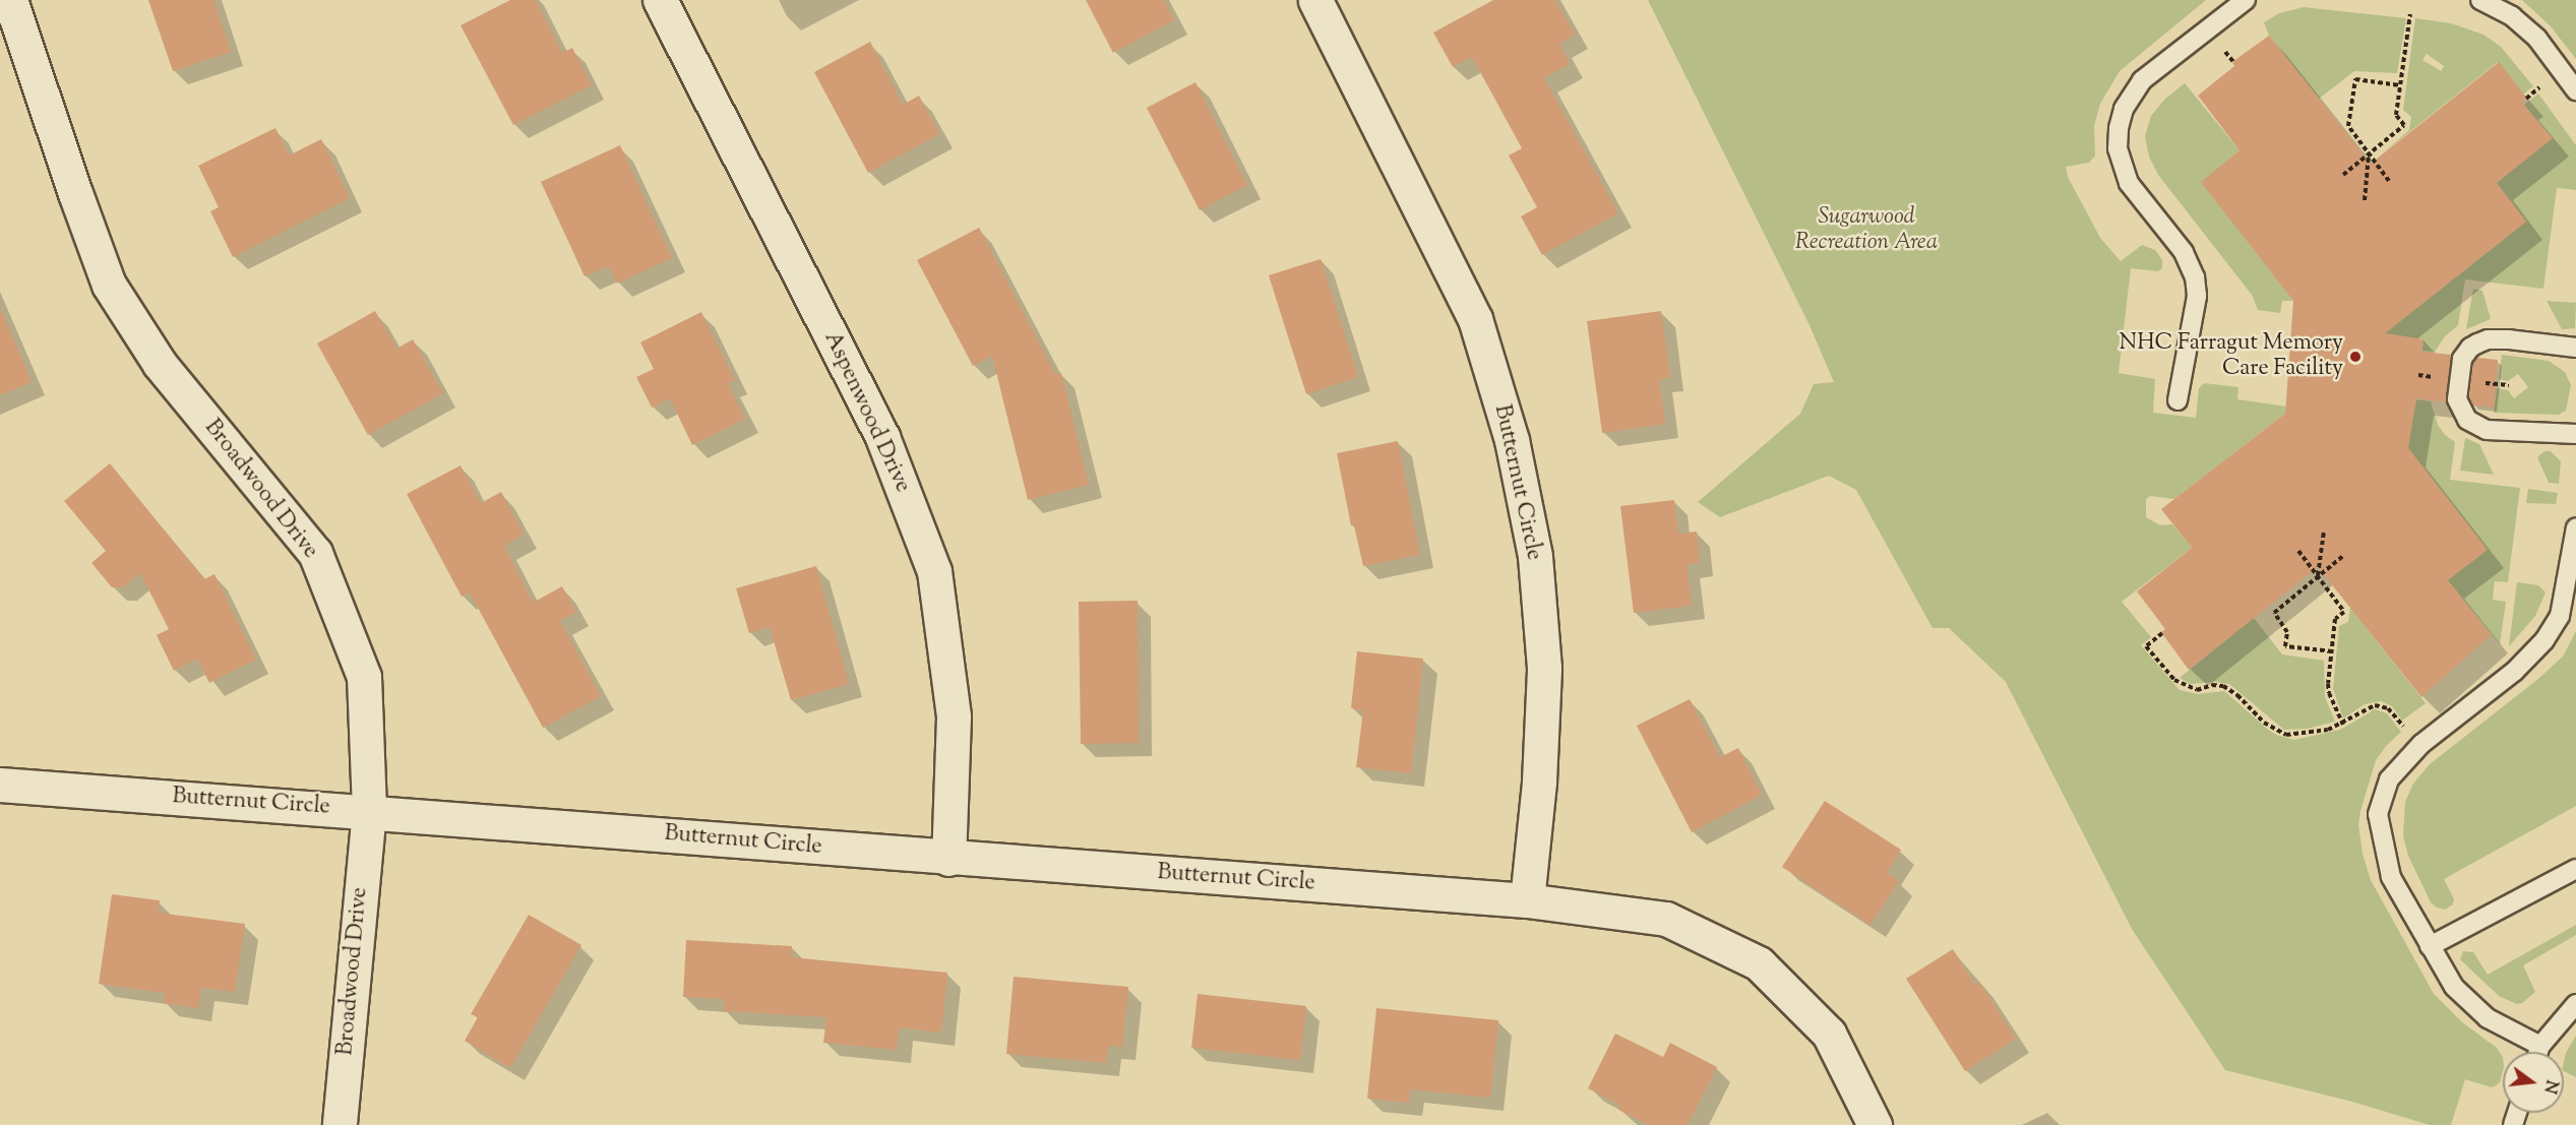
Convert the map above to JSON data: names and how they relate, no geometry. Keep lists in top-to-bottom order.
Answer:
{
  "streets": {
    "street": ["Aspenwood Drive", "Butternut Circle", "Broadwood Drive"]
  },
  "crossings": [
    ["Aspenwood Drive", "Butternut Circle"],
    ["Butternut Circle", "Broadwood Drive"]
  ],
  "parks": ["Sugarwood Recreation Area"],
  "places": ["NHC Farragut Memory Care Facility"],
  "north": "right"
}
